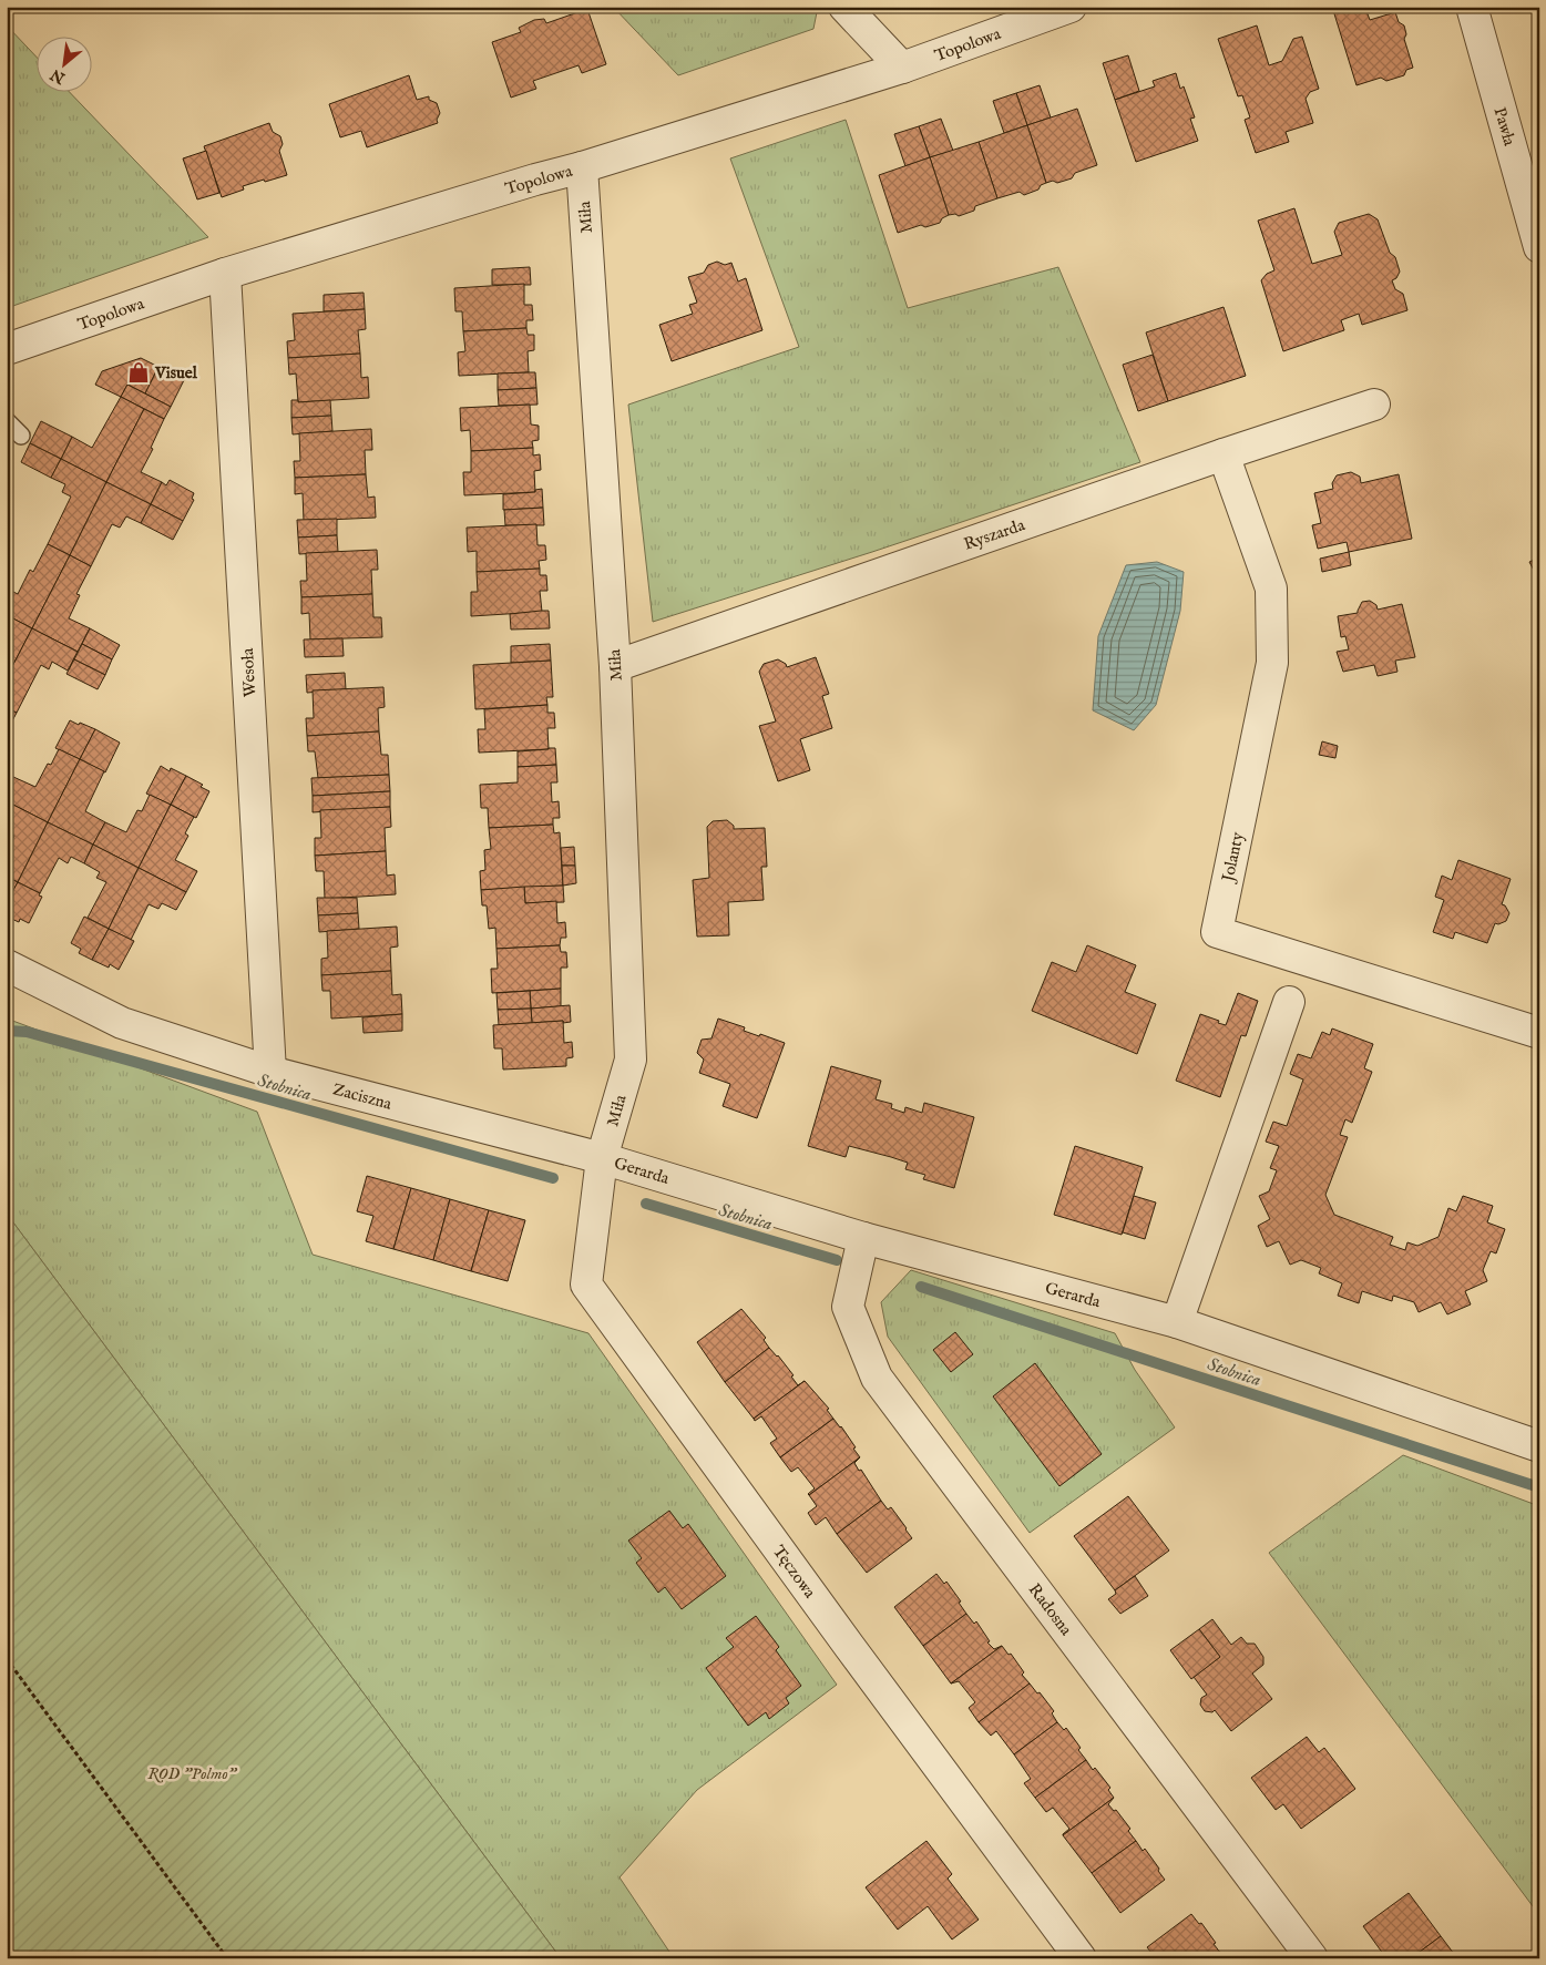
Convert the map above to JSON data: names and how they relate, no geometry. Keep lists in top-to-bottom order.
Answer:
{
  "streets": {
    "street": [
      "Topolowa",
      "Pawła",
      "Miła",
      "Ryszarda",
      "Wesoła",
      "Jolanty",
      "Zaciszna",
      "Gerarda",
      "Tęczowa",
      "Radosna"
    ]
  },
  "crossings": [
    ["Topolowa", "Miła"],
    ["Topolowa", "Wesoła"],
    ["Miła", "Ryszarda"],
    ["Miła", "Zaciszna"],
    ["Miła", "Gerarda"],
    ["Miła", "Tęczowa"],
    ["Ryszarda", "Jolanty"],
    ["Wesoła", "Zaciszna"],
    ["Zaciszna", "Gerarda"],
    ["Zaciszna", "Tęczowa"],
    ["Gerarda", "Tęczowa"],
    ["Gerarda", "Radosna"]
  ],
  "water": ["Stobnica"],
  "parks": ["ROD \"Polmo\""],
  "places": {
    "shop": ["Visuel"]
  },
  "north": "bottom left"
}
